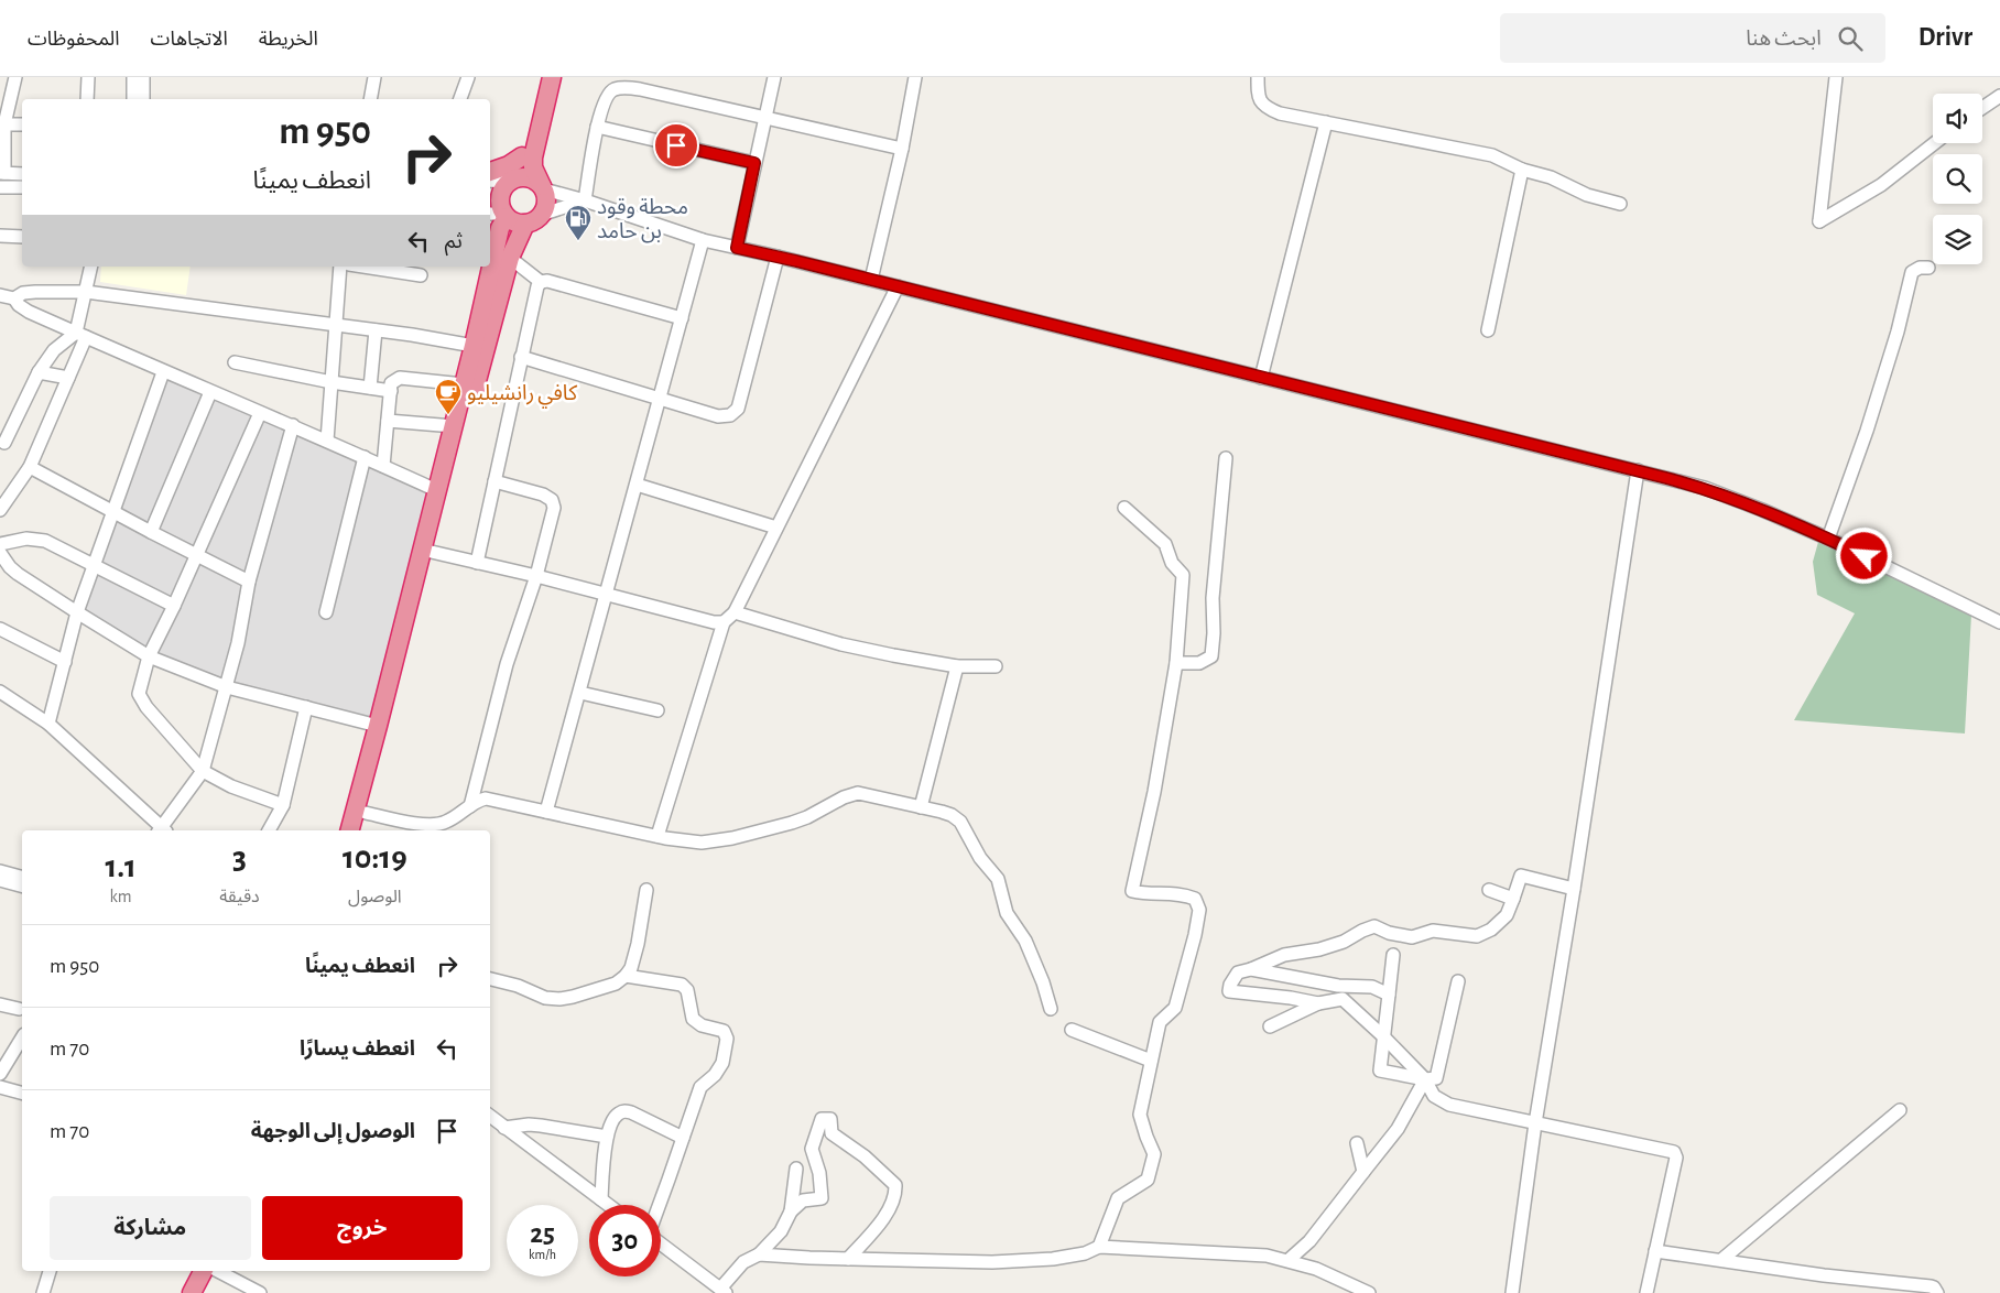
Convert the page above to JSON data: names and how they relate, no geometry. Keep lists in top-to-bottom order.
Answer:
{
  "places": {
    "fuel station": ["محطة وقود بن حامد"],
    "cafe": ["كافي رانشيليو"]
  },
  "page": {
    "header": "Drivr",
    "search": "ابحث هنا",
    "nav": ["الخريطة", "الاتجاهات", "المحفوظات"],
    "turn": ["950 m", "انعطف يمينًا"],
    "then": "ثم",
    "eta": [
      "10:19",
      "الوصول",
      "3",
      "دقيقة",
      "1.1",
      "km"
    ],
    "list": [
      {
        "name": "انعطف يمينًا",
        "value": "950 m"
      },
      {
        "name": "انعطف يسارًا",
        "value": "70 m"
      },
      {
        "name": "الوصول إلى الوجهة",
        "value": "70 m"
      }
    ],
    "buttons": ["خروج", "مشاركة"],
    "speed": "25 km/h",
    "limit": "30"
  }
}
